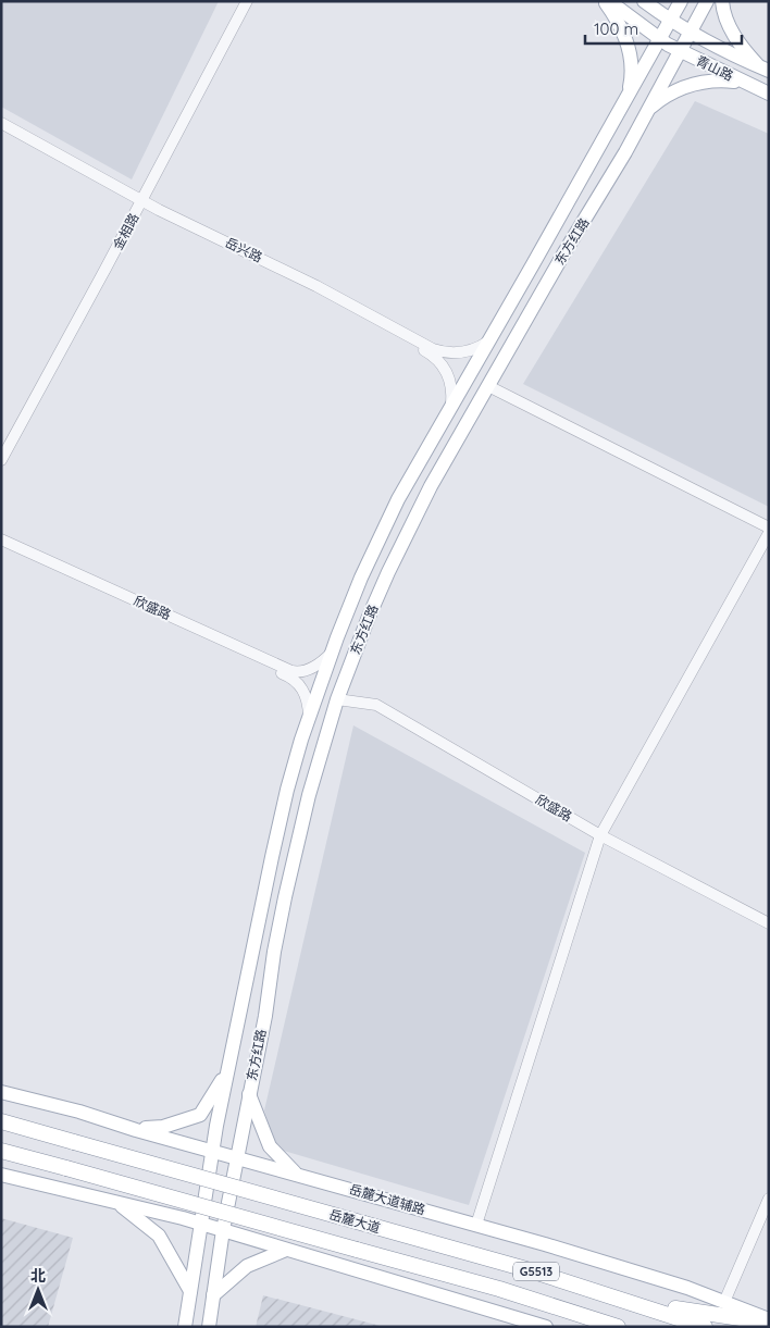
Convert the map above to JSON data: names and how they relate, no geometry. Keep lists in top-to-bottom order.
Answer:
{
  "streets": {
    "highway": ["岳麓大道", "G5513"],
    "main road": ["青山路", "东方红路", "岳麓大道辅路"],
    "street": ["金相路", "岳兴路", "欣盛路"]
  },
  "crossings": [
    ["青山路", "东方红路"],
    ["金相路", "岳兴路"],
    ["东方红路", "岳兴路"],
    ["东方红路", "欣盛路"],
    ["东方红路", "岳麓大道辅路"]
  ],
  "scale_bar": "100 m",
  "north": "top"
}
